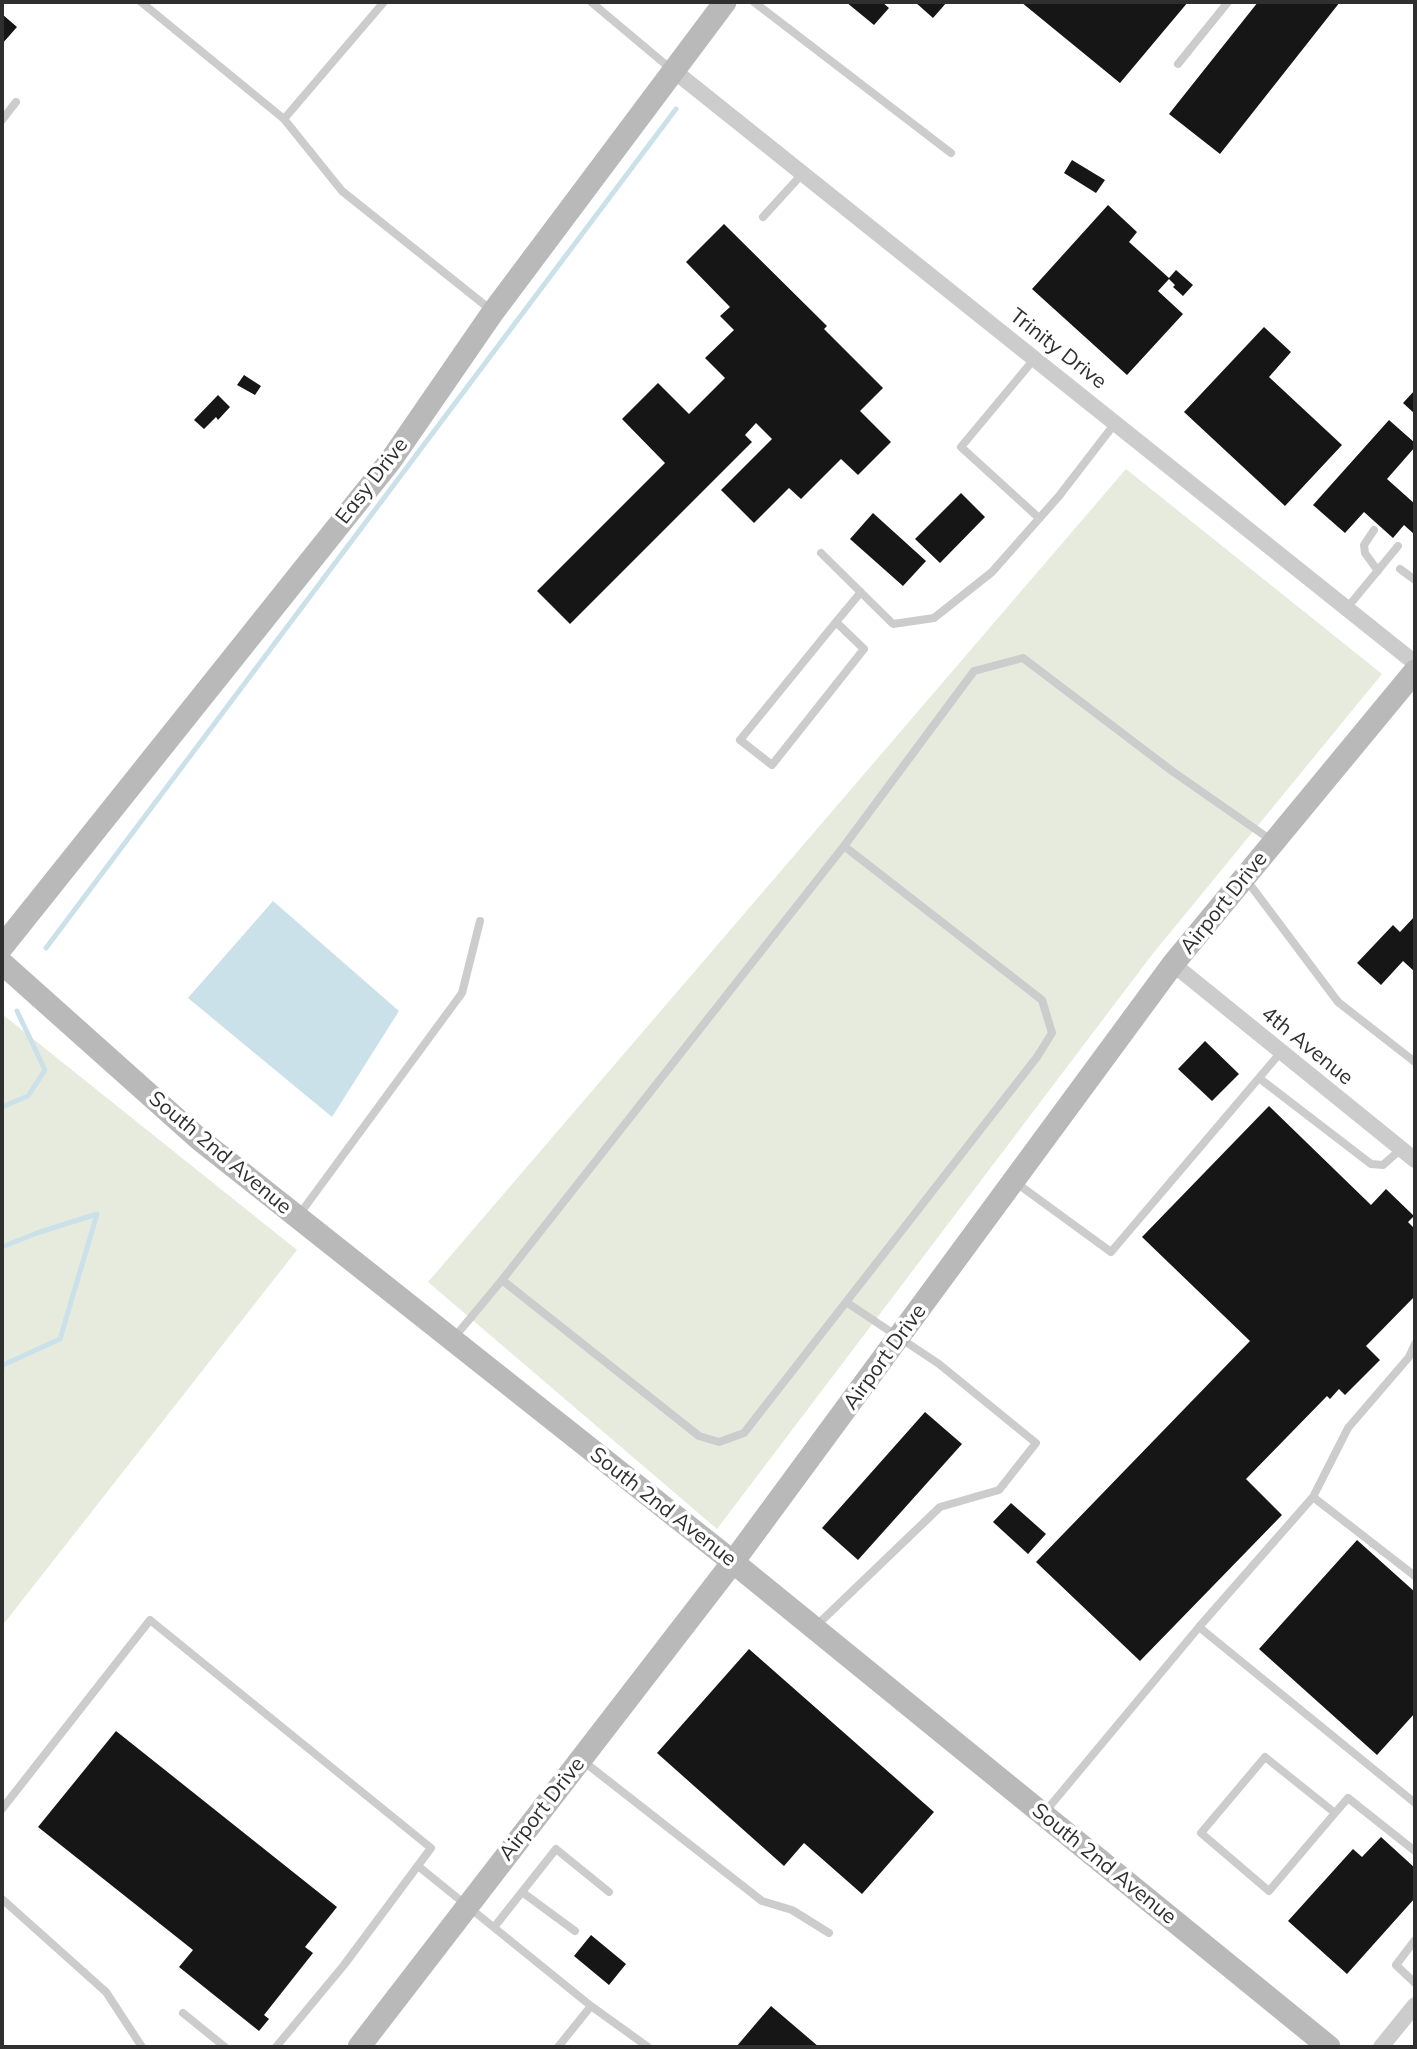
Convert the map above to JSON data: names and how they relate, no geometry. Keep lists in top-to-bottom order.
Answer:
{
  "streets": {
    "street": [
      "Trinity Drive",
      "Easy Drive",
      "Airport Drive",
      "4th Avenue",
      "South 2nd Avenue"
    ]
  },
  "crossings": [
    ["Trinity Drive", "Easy Drive"],
    ["Airport Drive", "4th Avenue"],
    ["Airport Drive", "South 2nd Avenue"]
  ]
}
